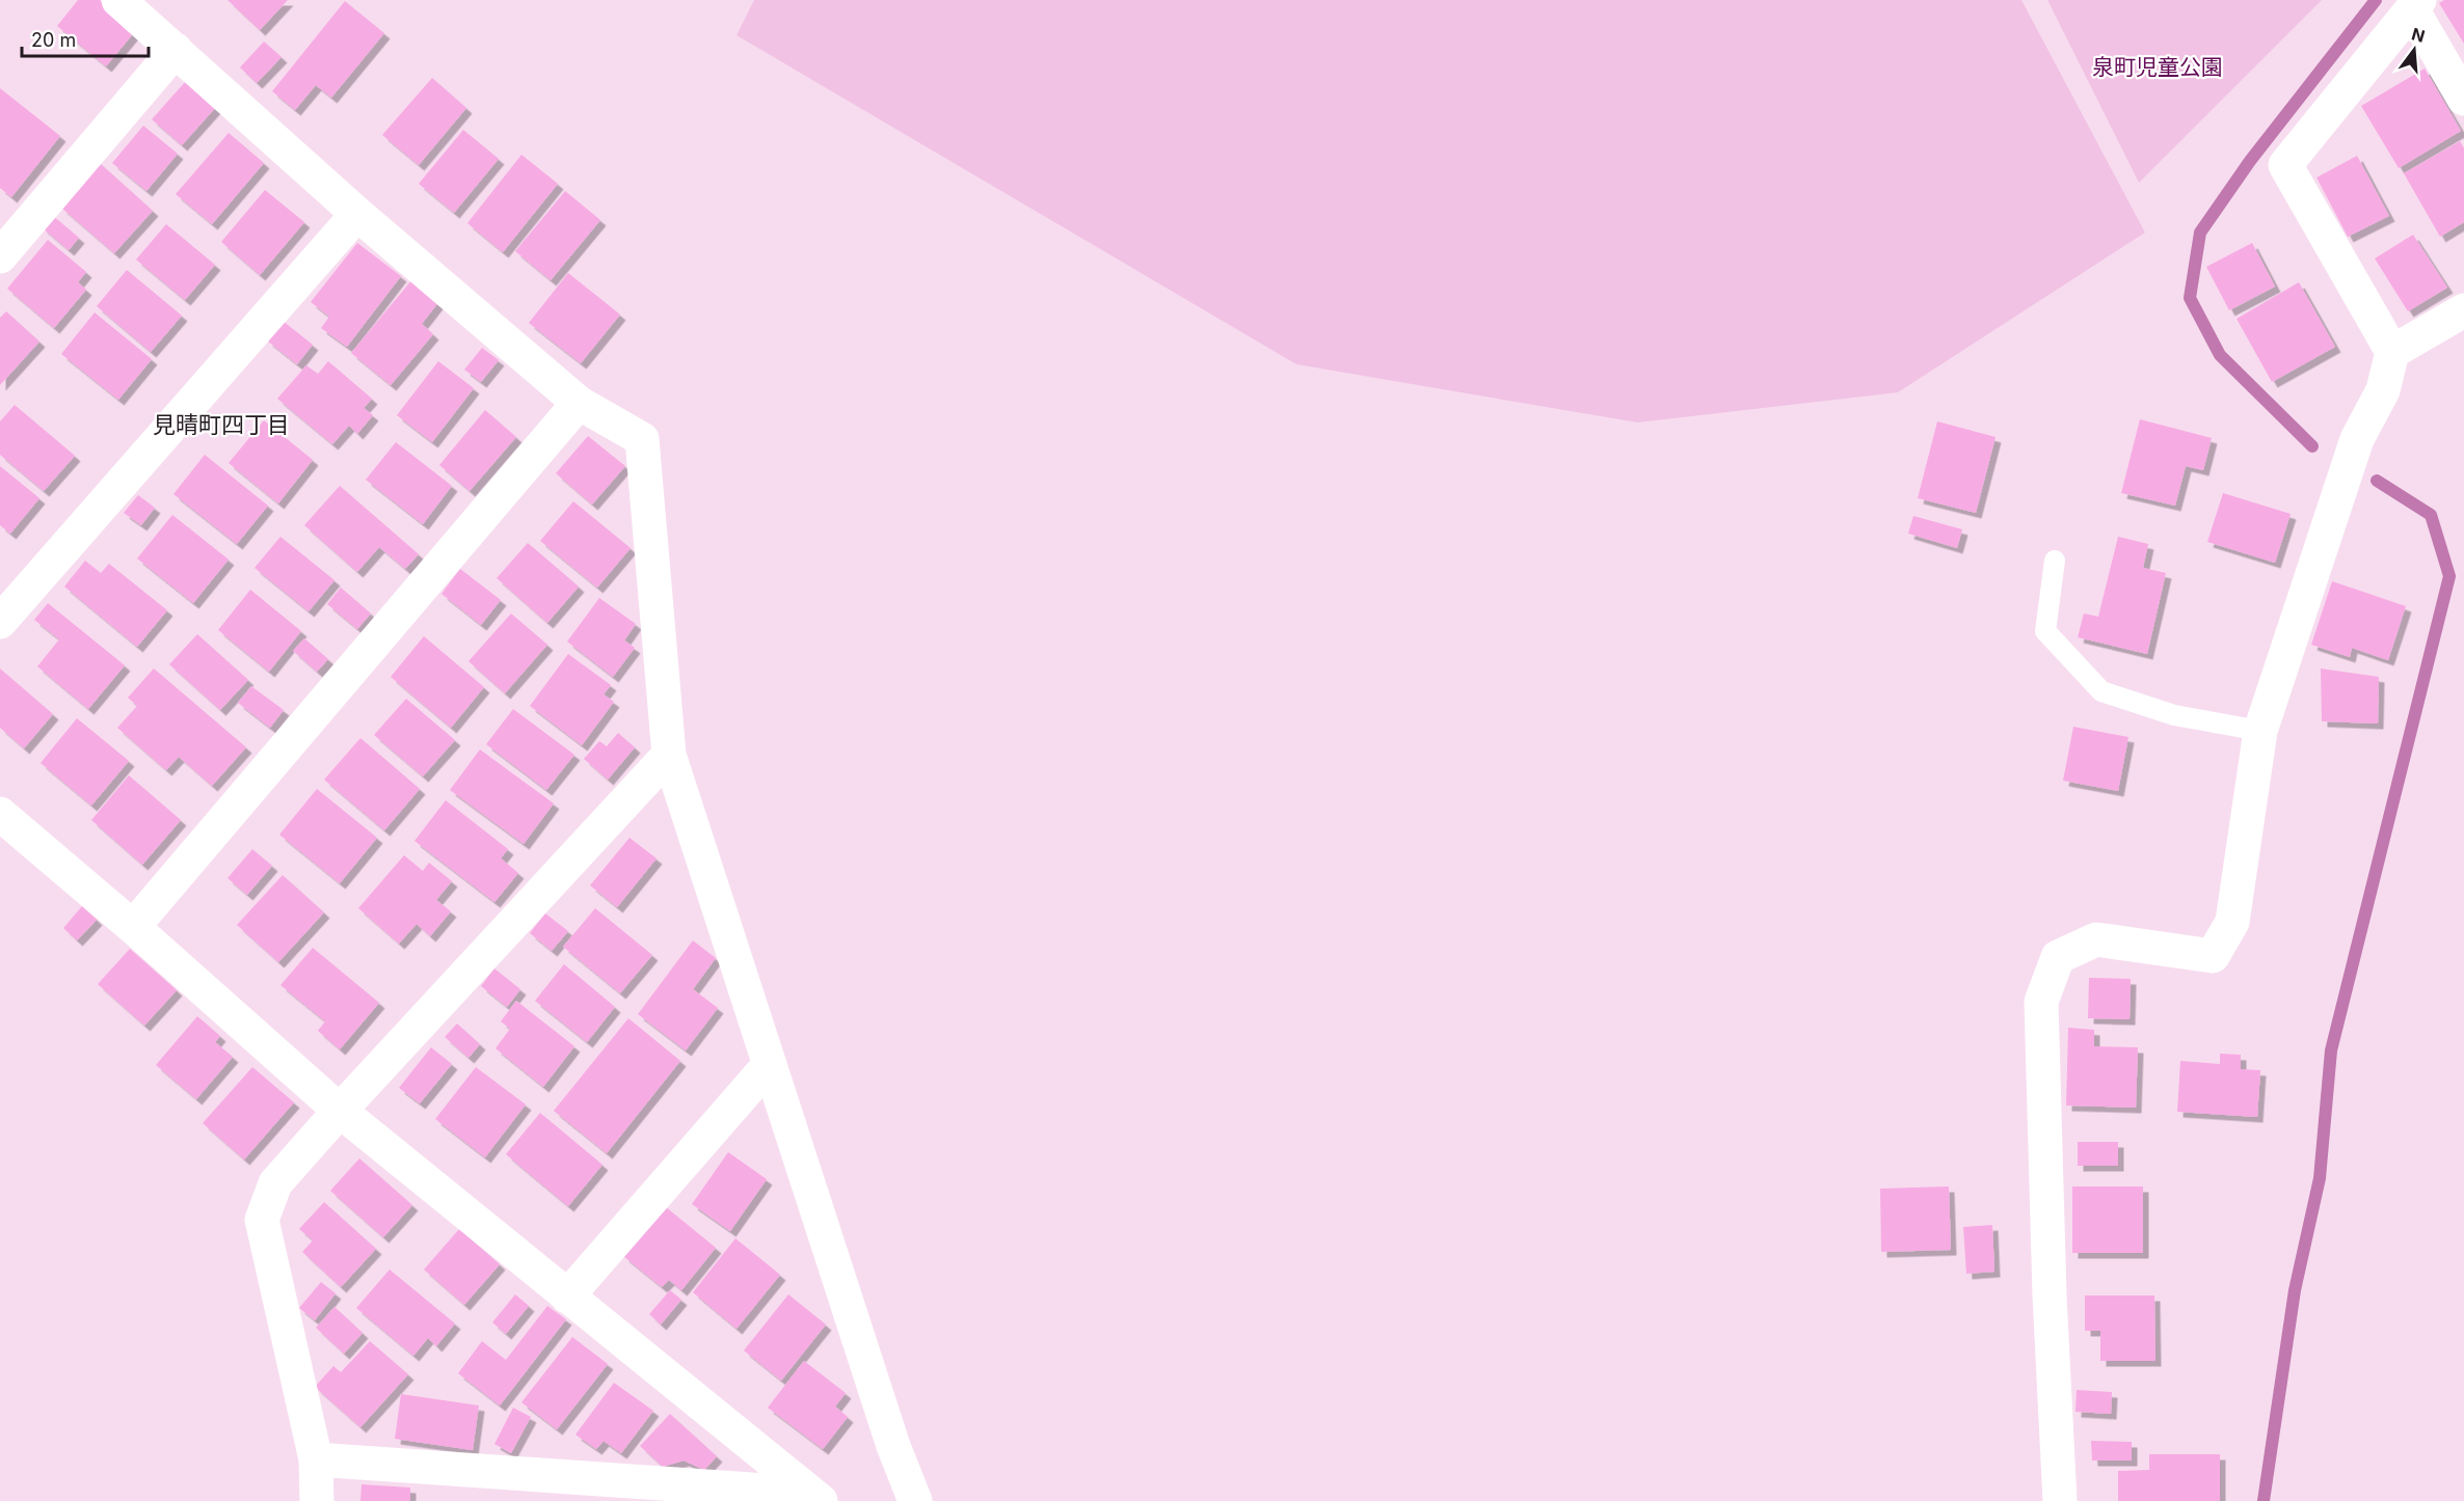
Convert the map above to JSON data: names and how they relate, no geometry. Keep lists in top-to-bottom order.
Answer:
{
  "districts": ["見晴町四丁目"],
  "parks": ["泉町児童公園"],
  "scale_bar": "20 m",
  "north": "top"
}
